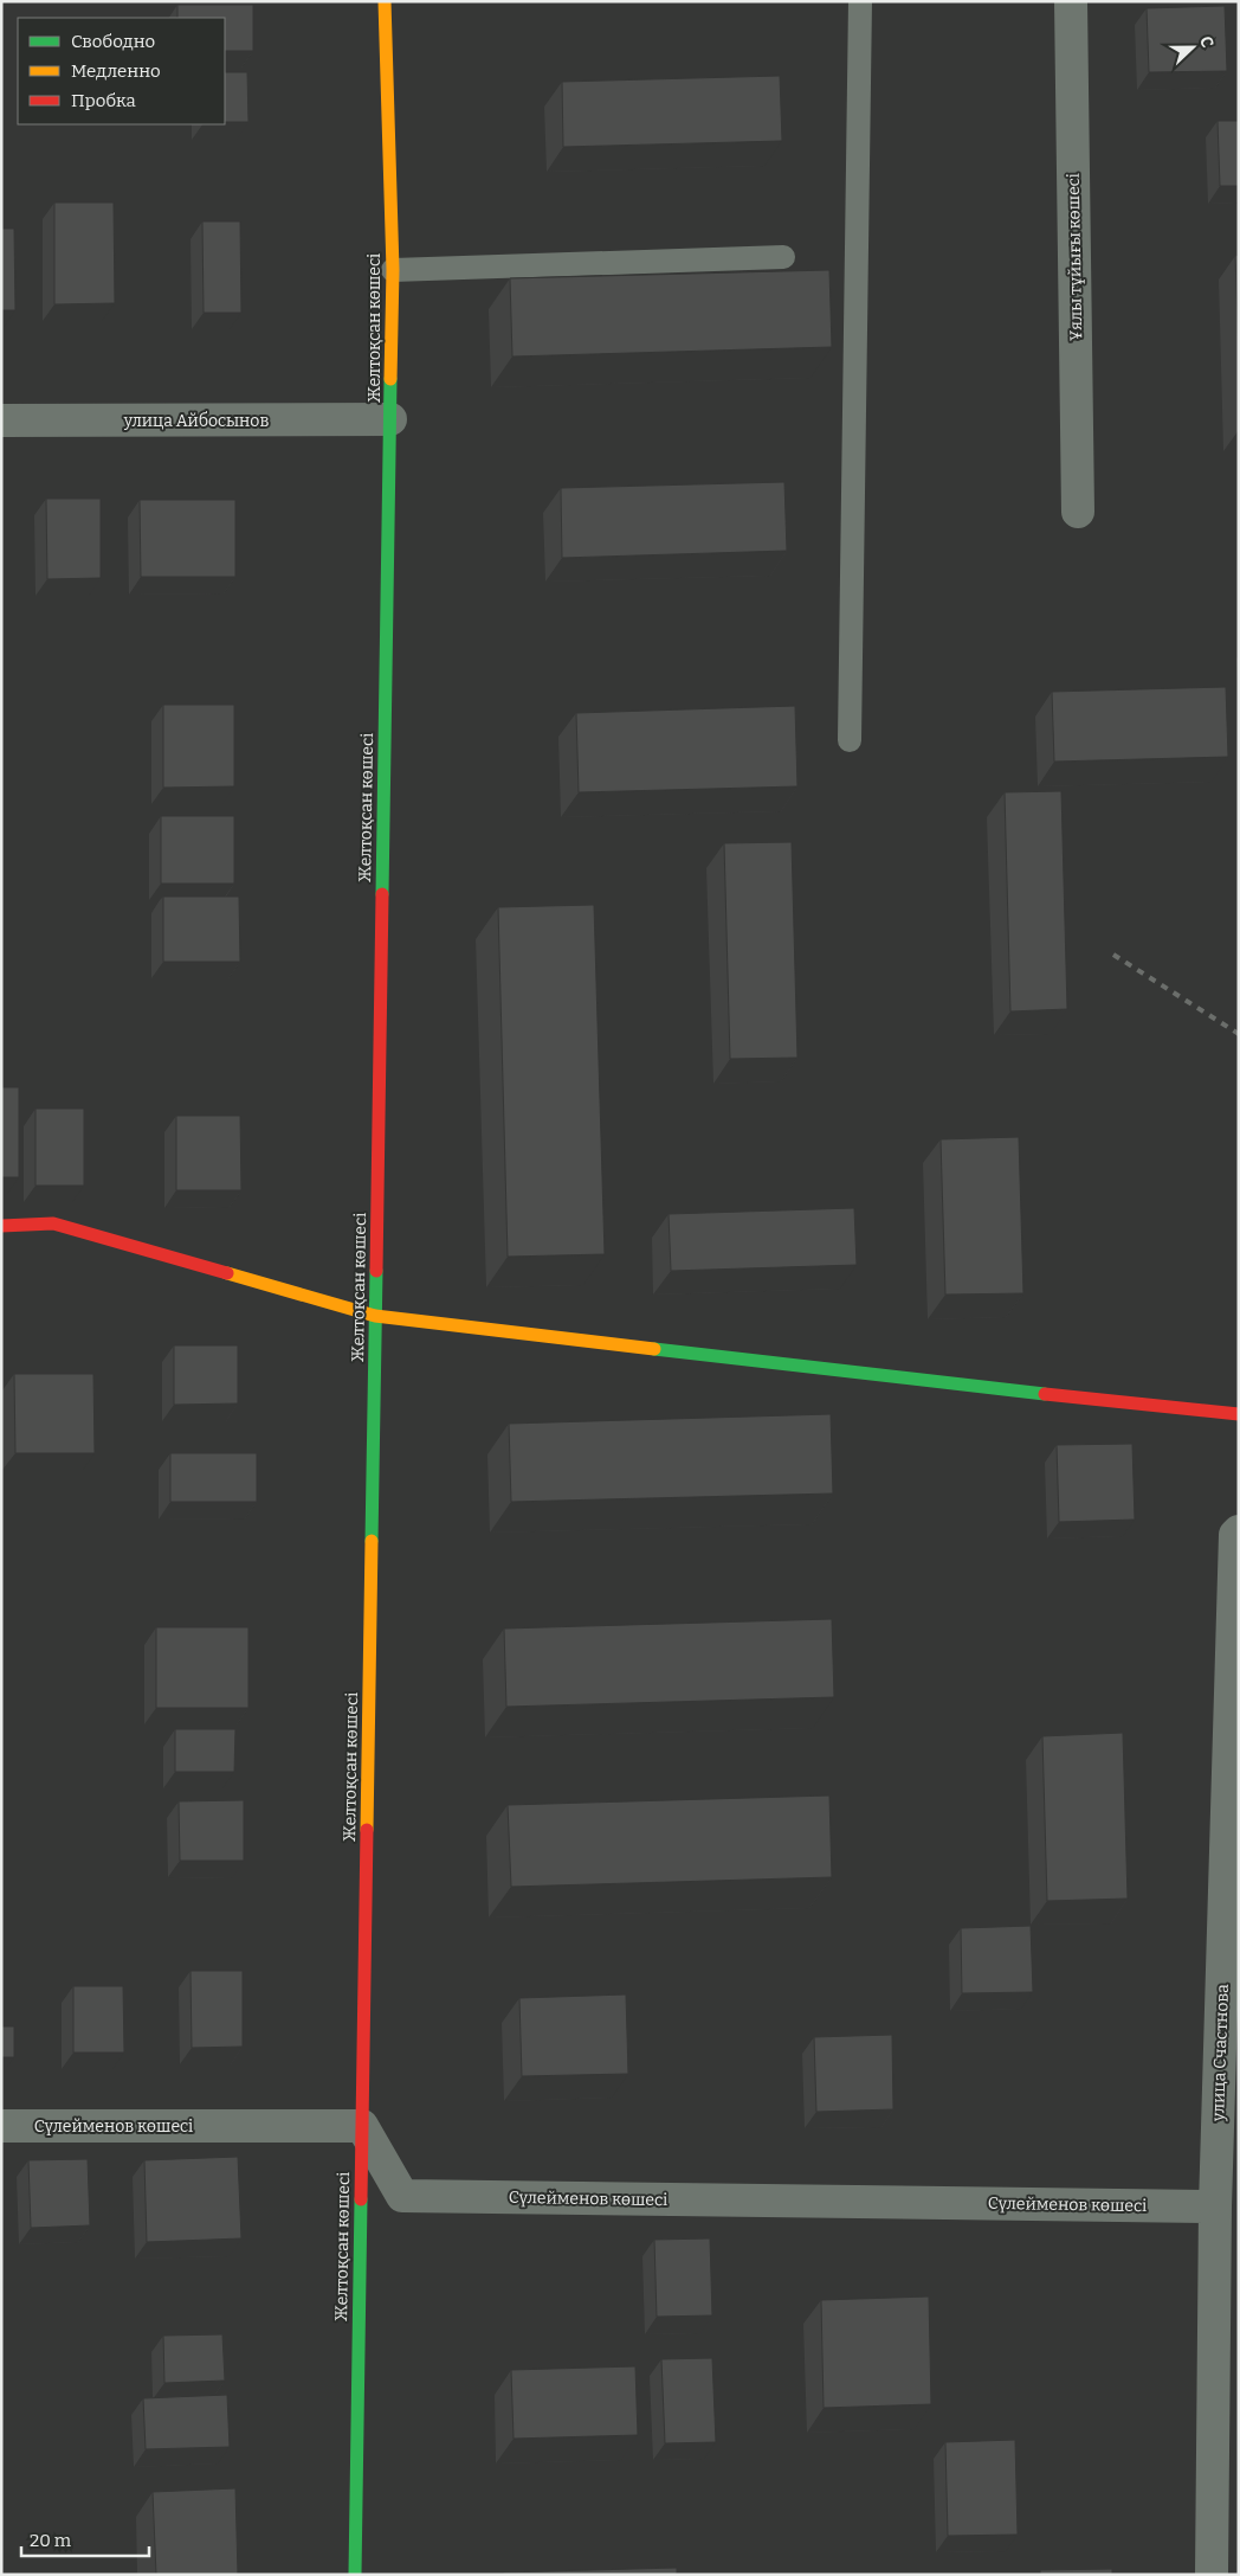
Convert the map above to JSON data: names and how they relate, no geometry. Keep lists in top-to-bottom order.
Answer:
{
  "streets": {
    "street": [
      "Ұялы тұйығы көшесі",
      "Желтоқсан көшесі",
      "улица Айбосынов",
      "улица Счастнова",
      "Сүлейменов көшесі"
    ]
  },
  "crossings": [
    ["Желтоқсан көшесі", "улица Айбосынов"],
    ["Желтоқсан көшесі", "Сүлейменов көшесі"],
    ["улица Счастнова", "Сүлейменов көшесі"]
  ],
  "legend": ["Свободно", "Медленно", "Пробка"],
  "scale_bar": "20 m",
  "north": "right"
}
